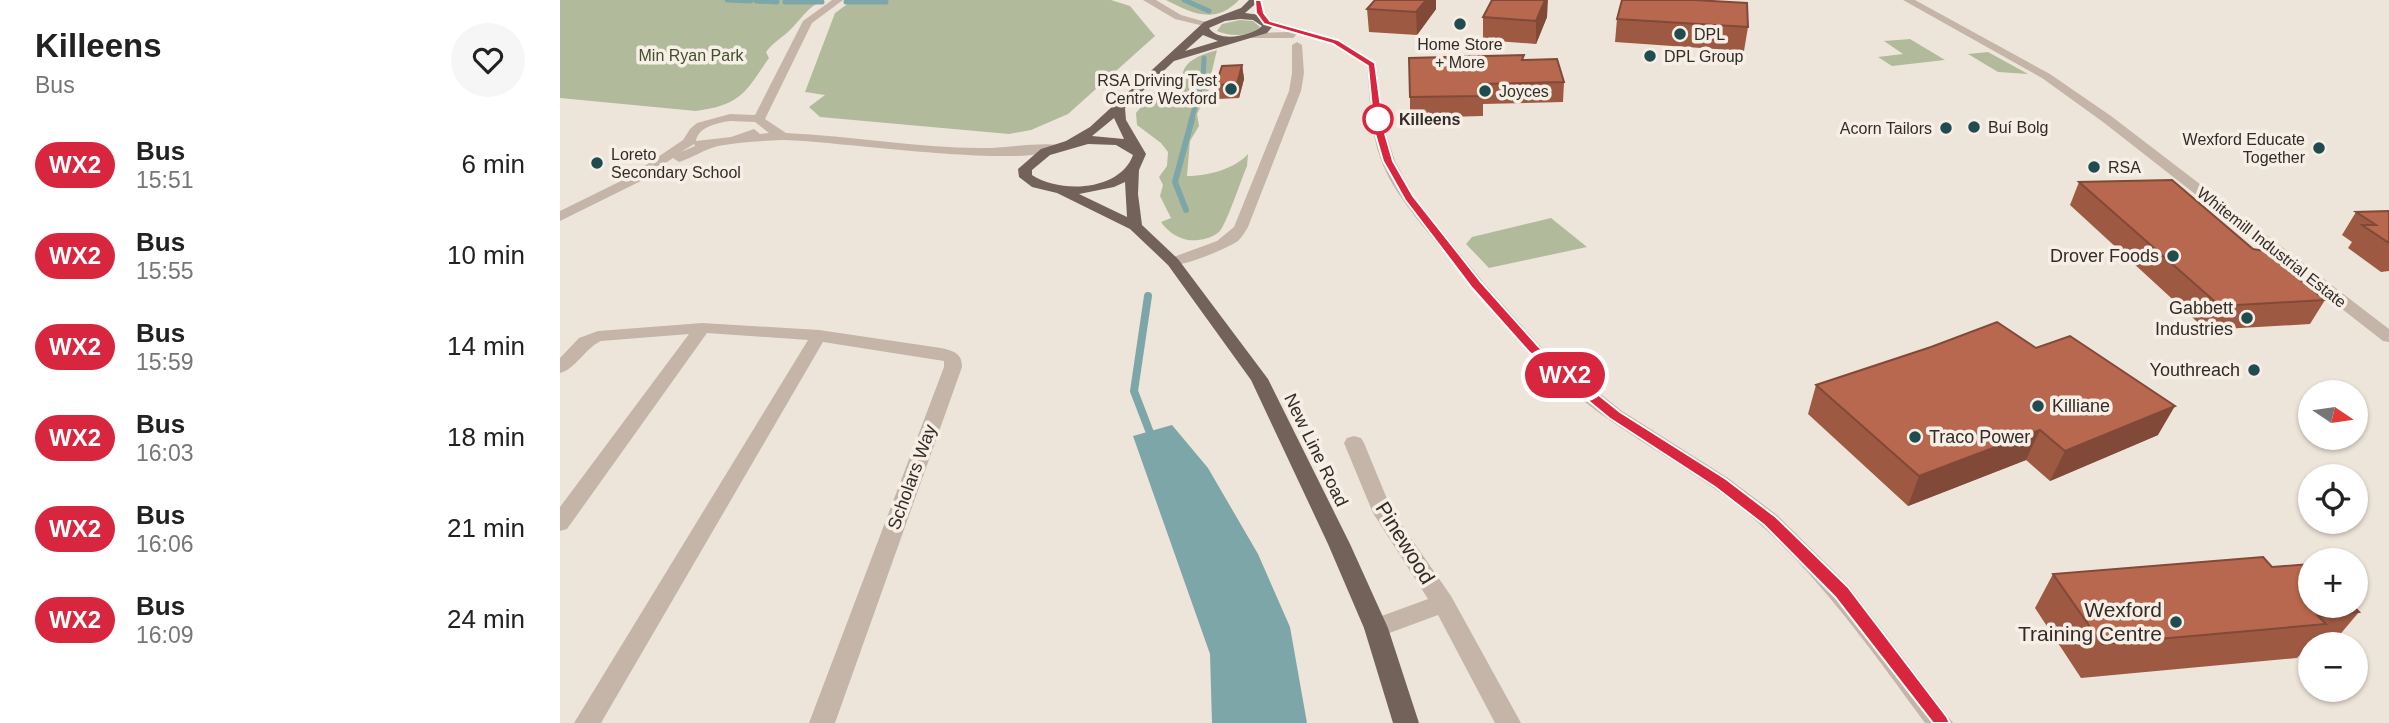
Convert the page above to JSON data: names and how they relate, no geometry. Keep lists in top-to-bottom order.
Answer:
{
  "streets": {
    "main road": ["New Line Road"],
    "street": ["Whitemill Industrial Estate", "Scholars Way", "Pinewood"]
  },
  "crossings": [
    ["New Line Road", "Pinewood"]
  ],
  "parks": ["Min Ryan Park"],
  "places": [
    "Home Store + More",
    "DPL",
    "DPL Group",
    "RSA Driving Test Centre Wexford",
    "Joyces",
    "Killeens",
    "Buí Bolg",
    "Acorn Tailors",
    "Wexford Educate Together",
    "Loreto Secondary School",
    "RSA",
    "Drover Foods",
    "Gabbett Industries",
    "Youthreach",
    "Killiane",
    "Traco Power",
    "Wexford Training Centre"
  ],
  "lines": ["bus line WX2"],
  "north": "right",
  "page": {
    "heading": ["Killeens", "Bus"],
    "on_map": "WX2",
    "list": [
      {
        "mark": "WX2",
        "name": "Bus",
        "note": "15:51",
        "value": "6 min"
      },
      {
        "mark": "WX2",
        "name": "Bus",
        "note": "15:55",
        "value": "10 min"
      },
      {
        "mark": "WX2",
        "name": "Bus",
        "note": "15:59",
        "value": "14 min"
      },
      {
        "mark": "WX2",
        "name": "Bus",
        "note": "16:03",
        "value": "18 min"
      },
      {
        "mark": "WX2",
        "name": "Bus",
        "note": "16:06",
        "value": "21 min"
      },
      {
        "mark": "WX2",
        "name": "Bus",
        "note": "16:09",
        "value": "24 min"
      }
    ],
    "map_buttons": ["+", "−"]
  }
}
